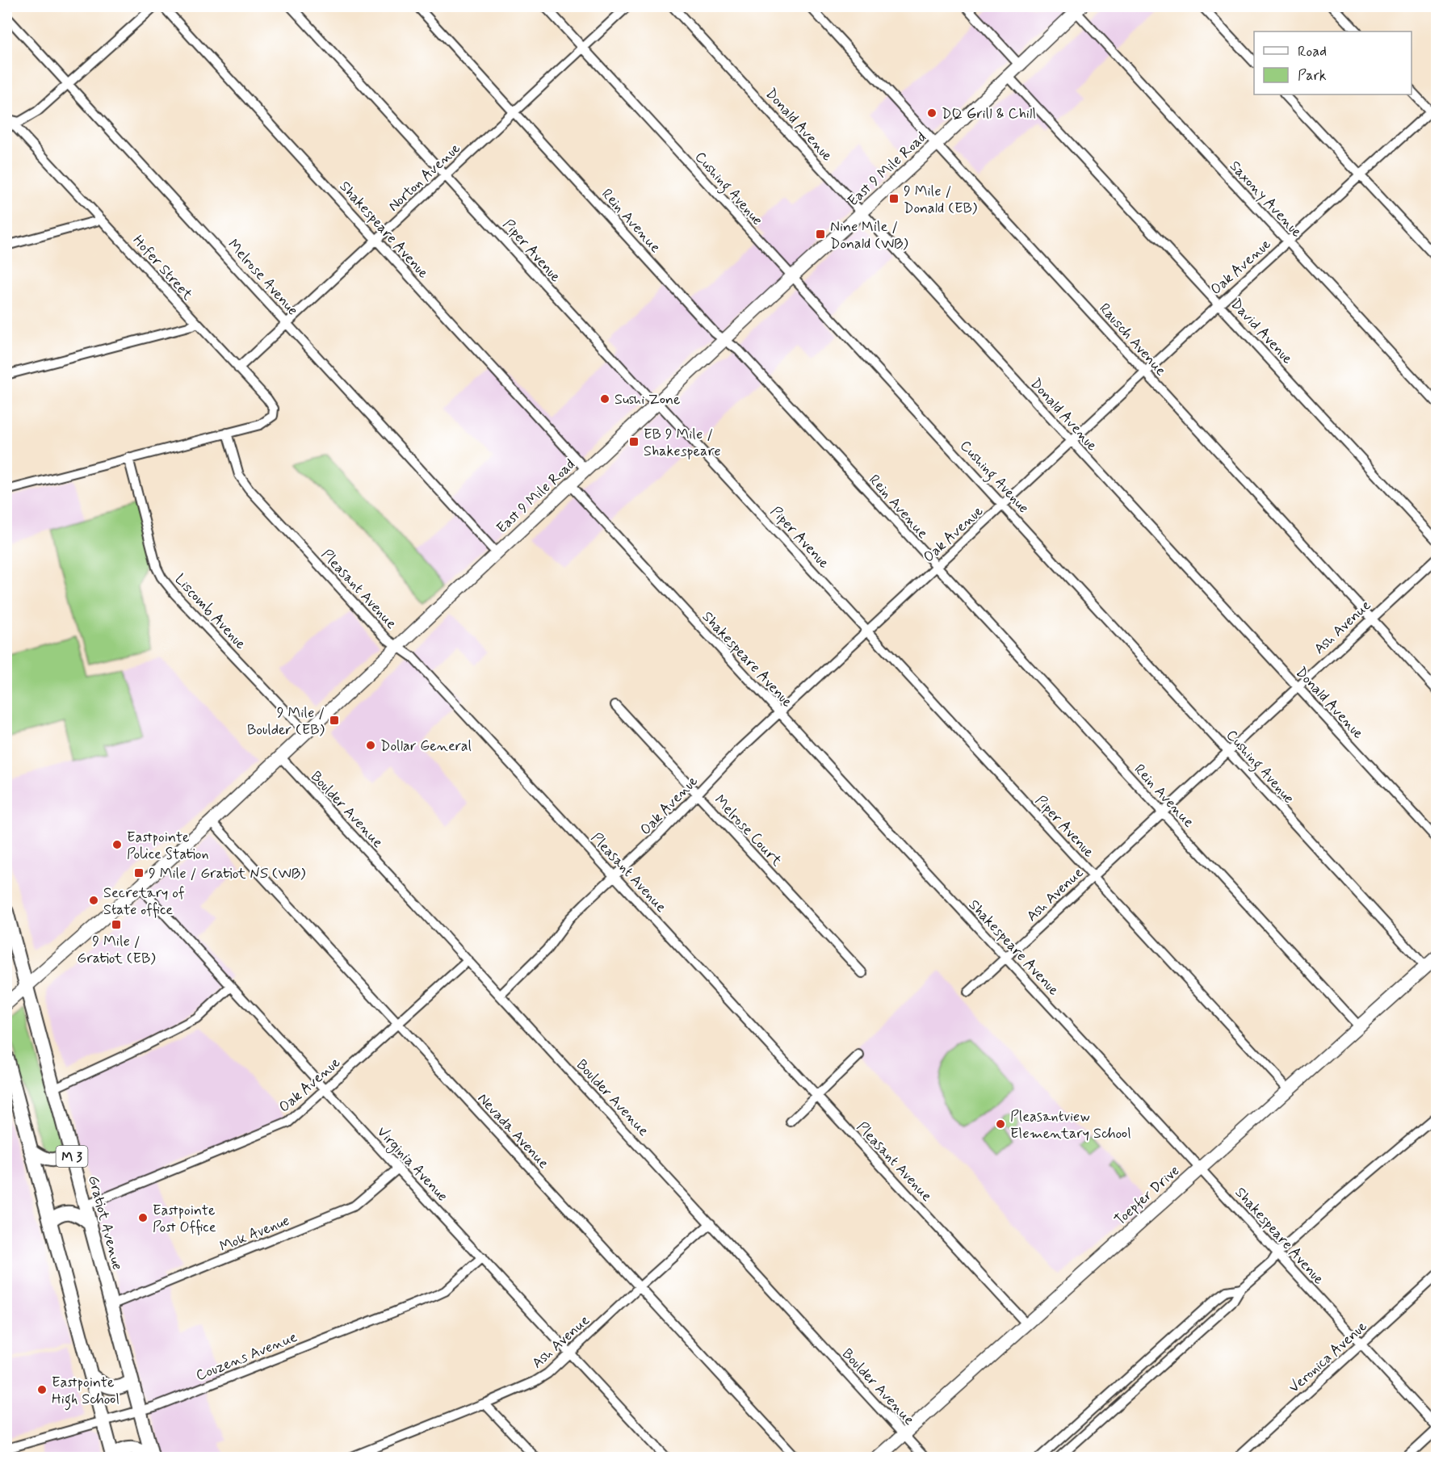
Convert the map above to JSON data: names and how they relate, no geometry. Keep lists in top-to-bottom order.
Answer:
{
  "streets": {
    "main road": [
      "East 9 Mile Road",
      "M 3",
      "Toepfer Drive",
      "Gratiot Avenue"
    ],
    "street": [
      "Donald Avenue",
      "Norton Avenue",
      "Cushing Avenue",
      "Saxony Avenue",
      "Rein Avenue",
      "Shakespeare Avenue",
      "Piper Avenue",
      "Oak Avenue",
      "Hofer Street",
      "Melrose Avenue",
      "David Avenue",
      "Rausch Avenue",
      "Pleasant Avenue",
      "Liscomb Avenue",
      "Ash Avenue",
      "Boulder Avenue",
      "Melrose Court",
      "Nevada Avenue",
      "Virginia Avenue",
      "Mok Avenue",
      "Couzens Avenue",
      "Veronica Avenue"
    ]
  },
  "crossings": [
    ["Donald Avenue", "East 9 Mile Road"],
    ["Donald Avenue", "Oak Avenue"],
    ["Donald Avenue", "Ash Avenue"],
    ["East 9 Mile Road", "Cushing Avenue"],
    ["East 9 Mile Road", "Saxony Avenue"],
    ["East 9 Mile Road", "Rein Avenue"],
    ["East 9 Mile Road", "Shakespeare Avenue"],
    ["East 9 Mile Road", "Piper Avenue"],
    ["East 9 Mile Road", "Melrose Avenue"],
    ["East 9 Mile Road", "David Avenue"],
    ["East 9 Mile Road", "Rausch Avenue"],
    ["East 9 Mile Road", "Pleasant Avenue"],
    ["East 9 Mile Road", "Liscomb Avenue"],
    ["East 9 Mile Road", "Boulder Avenue"],
    ["East 9 Mile Road", "Nevada Avenue"],
    ["East 9 Mile Road", "Virginia Avenue"],
    ["East 9 Mile Road", "Gratiot Avenue"],
    ["Norton Avenue", "Cushing Avenue"],
    ["Norton Avenue", "Rein Avenue"],
    ["Norton Avenue", "Shakespeare Avenue"],
    ["Norton Avenue", "Piper Avenue"],
    ["Norton Avenue", "Hofer Street"],
    ["Norton Avenue", "Melrose Avenue"],
    ["Cushing Avenue", "Oak Avenue"],
    ["Cushing Avenue", "Ash Avenue"],
    ["Cushing Avenue", "Toepfer Drive"],
    ["Saxony Avenue", "Oak Avenue"],
    ["Rein Avenue", "Oak Avenue"],
    ["Rein Avenue", "Ash Avenue"],
    ["Rein Avenue", "Toepfer Drive"],
    ["Shakespeare Avenue", "Oak Avenue"],
    ["Shakespeare Avenue", "Ash Avenue"],
    ["Shakespeare Avenue", "Toepfer Drive"],
    ["Shakespeare Avenue", "Veronica Avenue"],
    ["Piper Avenue", "Oak Avenue"],
    ["Piper Avenue", "Ash Avenue"],
    ["Piper Avenue", "Toepfer Drive"],
    ["Oak Avenue", "David Avenue"],
    ["Oak Avenue", "Rausch Avenue"],
    ["Oak Avenue", "Pleasant Avenue"],
    ["Oak Avenue", "Boulder Avenue"],
    ["Oak Avenue", "Melrose Court"],
    ["Oak Avenue", "Nevada Avenue"],
    ["Oak Avenue", "Virginia Avenue"],
    ["Oak Avenue", "Gratiot Avenue"],
    ["Hofer Street", "Pleasant Avenue"],
    ["Rausch Avenue", "Ash Avenue"],
    ["Pleasant Avenue", "Toepfer Drive"],
    ["Ash Avenue", "Boulder Avenue"],
    ["Ash Avenue", "Nevada Avenue"],
    ["Ash Avenue", "Virginia Avenue"],
    ["Boulder Avenue", "Toepfer Drive"],
    ["M 3", "Couzens Avenue"],
    ["Virginia Avenue", "Mok Avenue"],
    ["Virginia Avenue", "Couzens Avenue"],
    ["Gratiot Avenue", "Mok Avenue"],
    ["Gratiot Avenue", "Couzens Avenue"]
  ],
  "places": {
    "other": [
      "DQ Grill & Chill",
      "Sushi Zone",
      "Dollar General",
      "Eastpointe Police Station",
      "Secretary of State office",
      "Pleasantview Elementary School",
      "Eastpointe Post Office",
      "Eastpointe High School"
    ],
    "transit": [
      "9 Mile / Donald (EB)",
      "Nine Mile / Donald (WB)",
      "EB 9 Mile / Shakespeare",
      "9 Mile / Boulder (EB)",
      "9 Mile / Gratiot NS (WB)",
      "9 Mile / Gratiot (EB)"
    ]
  },
  "legend": ["Road", "Park"]
}
